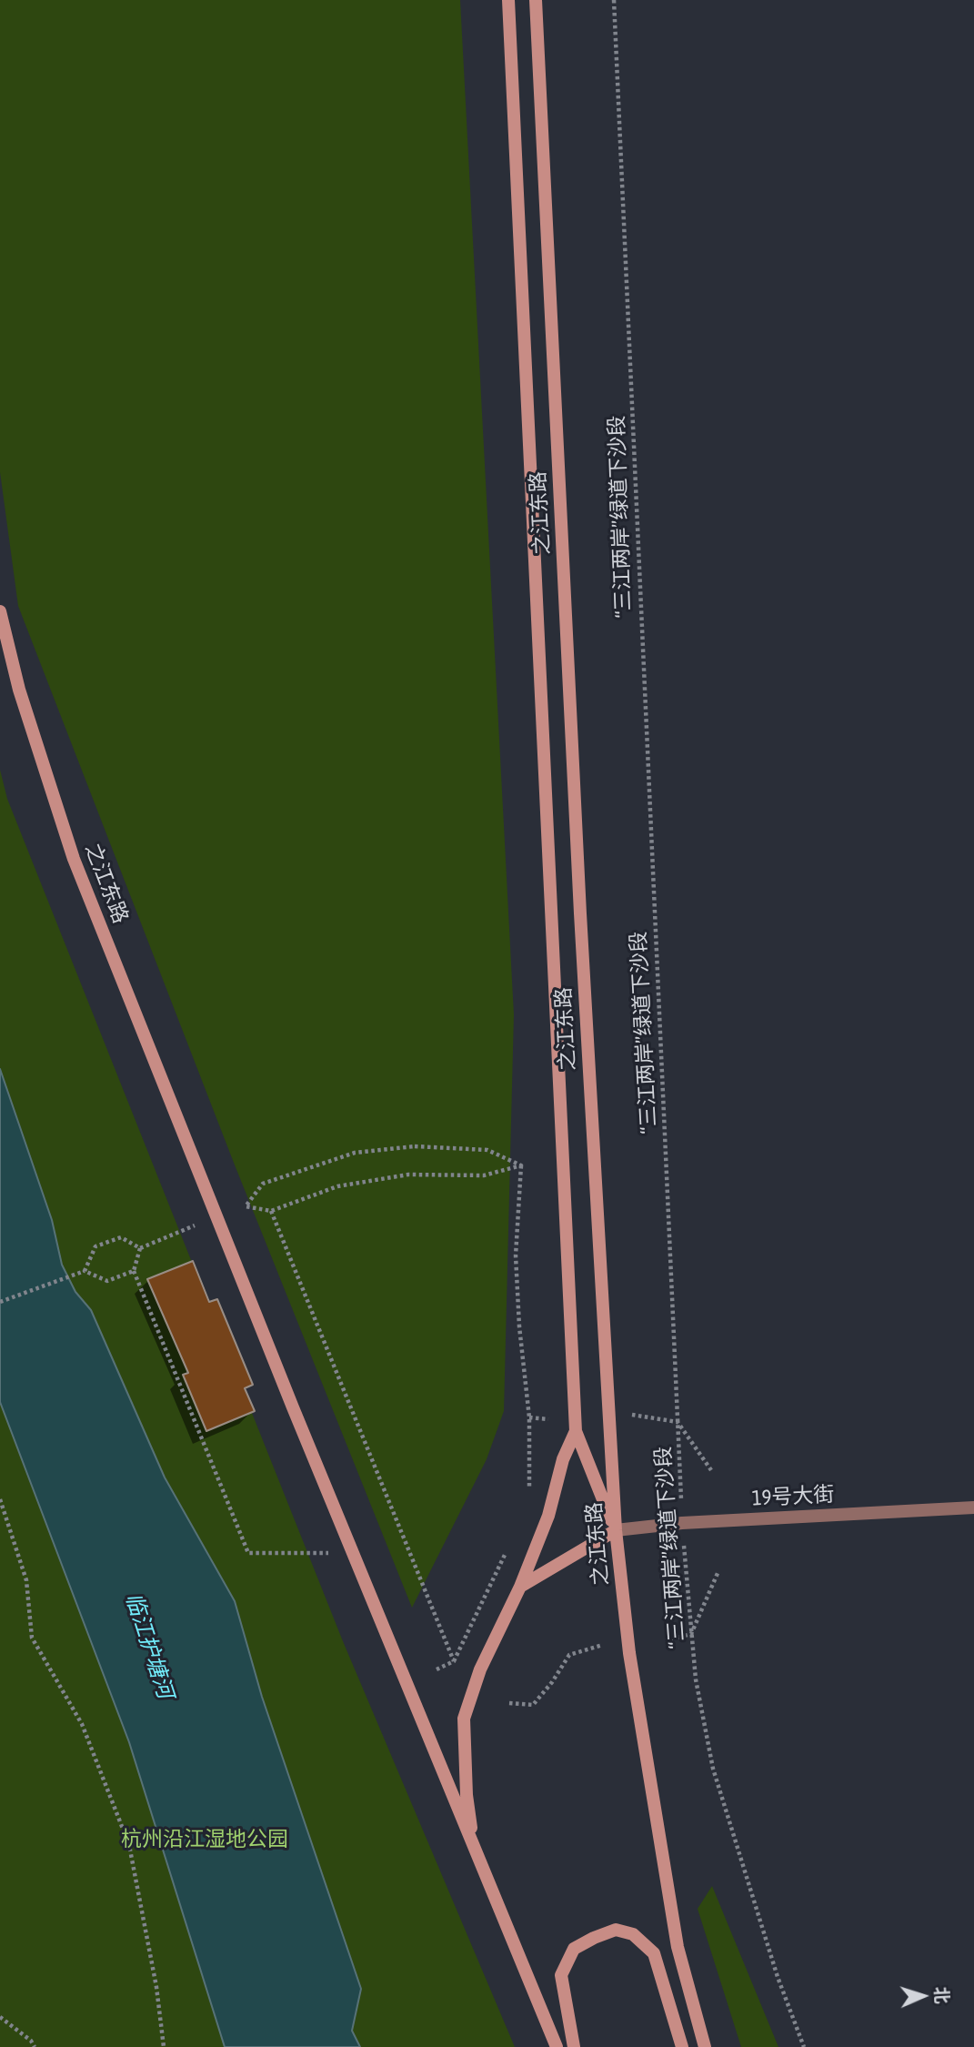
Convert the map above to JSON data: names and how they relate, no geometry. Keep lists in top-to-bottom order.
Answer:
{
  "streets": {
    "main road": ["之江东路"],
    "street": ["19号大街"],
    "path": ["“三江两岸”绿道下沙段"]
  },
  "crossings": [
    ["之江东路", "19号大街"],
    ["“三江两岸”绿道下沙段", "19号大街"]
  ],
  "water": ["临江护塘河"],
  "parks": ["杭州沿江湿地公园"],
  "north": "right"
}
